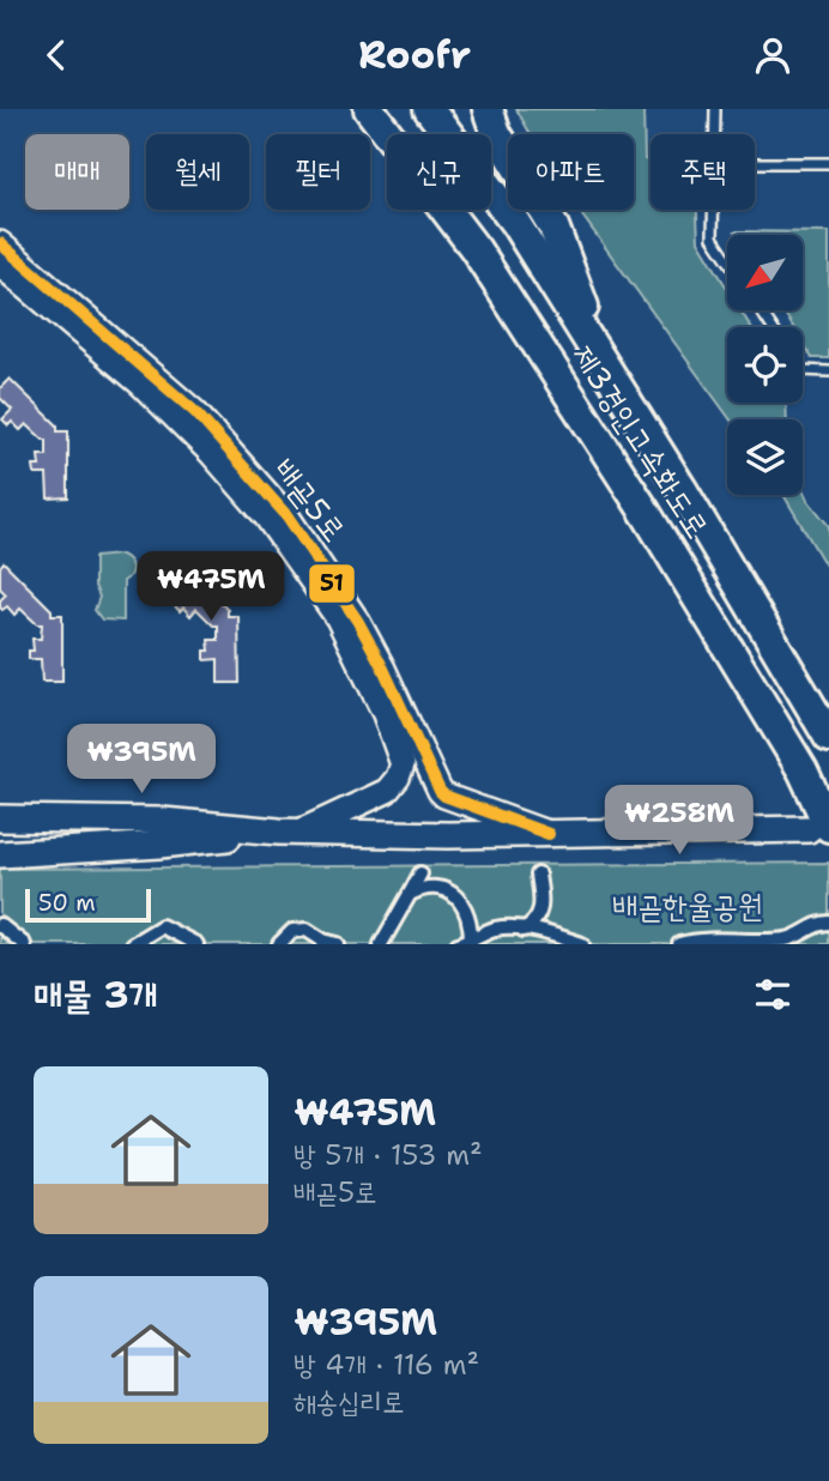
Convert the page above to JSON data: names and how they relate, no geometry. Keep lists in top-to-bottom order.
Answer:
{
  "streets": {
    "highway": ["제3경인고속화도로"],
    "street": ["배곧5로"]
  },
  "parks": ["배곧한울공원"],
  "lines": ["transit line 51"],
  "scale_bar": "50 m",
  "north": "bottom left",
  "page": {
    "header": "Roofr",
    "chip": [
      "매매",
      "월세",
      "필터",
      "신규",
      "아파트",
      "주택"
    ],
    "price": ["₩475M", "₩395M", "₩258M"],
    "scale": "50 m",
    "heading": "매물 3개",
    "list": [
      {
        "name": "₩475M",
        "note": "방 5개 · 153 m² · 배곧5로"
      },
      {
        "name": "₩395M",
        "note": "방 4개 · 116 m² · 해송십리로"
      }
    ]
  }
}
